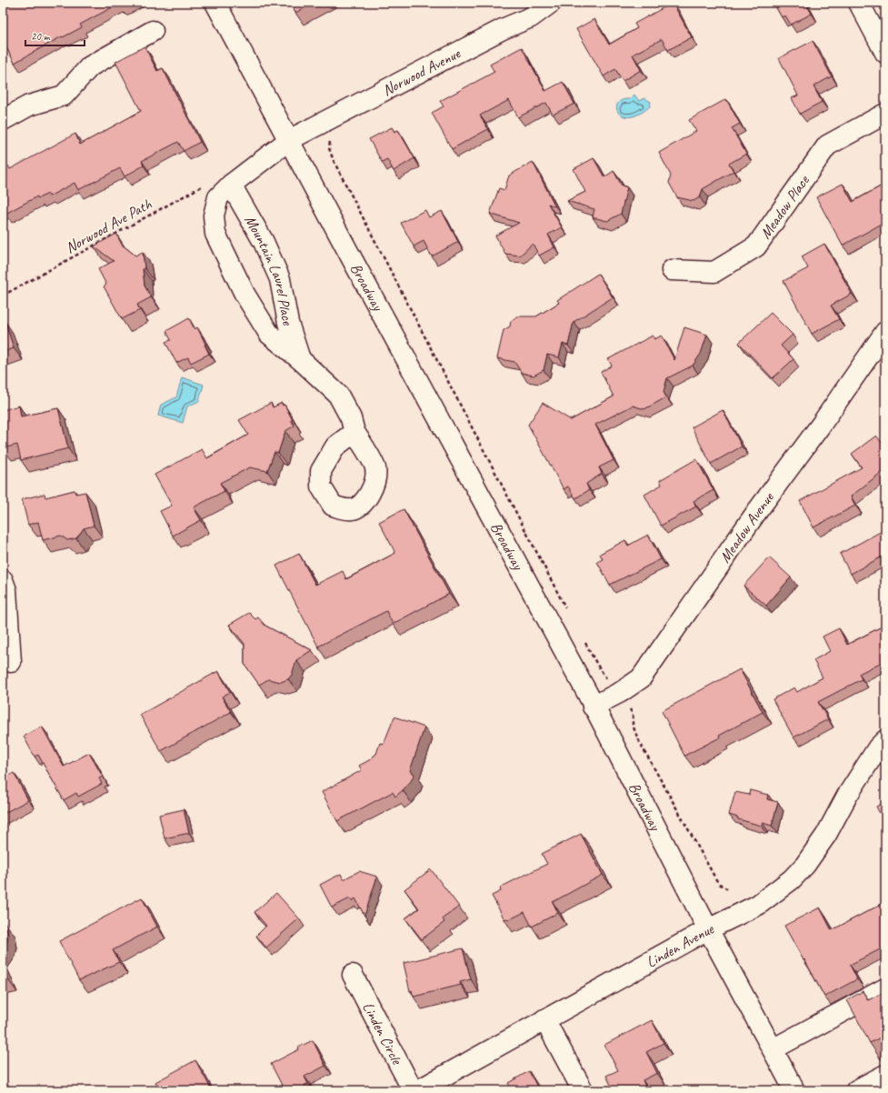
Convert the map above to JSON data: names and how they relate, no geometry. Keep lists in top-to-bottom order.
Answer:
{
  "streets": {
    "street": [
      "Norwood Avenue",
      "Meadow Place",
      "Mountain Laurel Place",
      "Broadway",
      "Meadow Avenue",
      "Linden Avenue",
      "Linden Circle"
    ],
    "path": ["Norwood Ave Path"]
  },
  "crossings": [
    ["Norwood Avenue", "Mountain Laurel Place"],
    ["Norwood Avenue", "Broadway"],
    ["Mountain Laurel Place", "Broadway"],
    ["Broadway", "Meadow Avenue"],
    ["Broadway", "Linden Avenue"]
  ],
  "scale_bar": "20 m"
}
